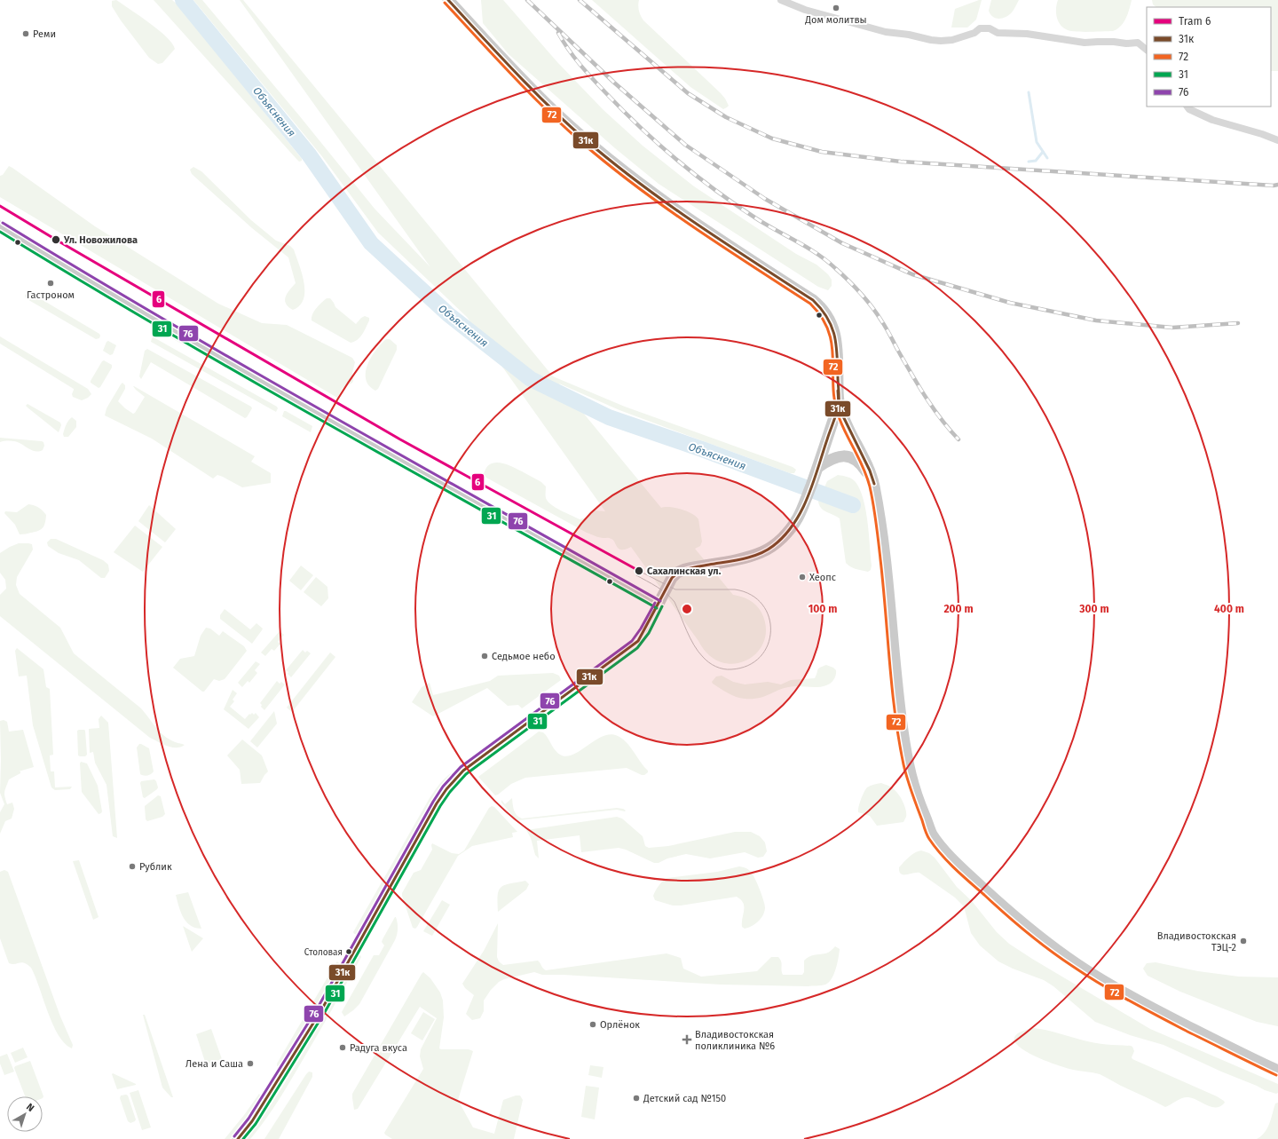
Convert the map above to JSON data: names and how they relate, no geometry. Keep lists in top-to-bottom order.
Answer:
{
  "water": ["Объяснения"],
  "places": {
    "other": [
      "Дом молитвы",
      "Реми",
      "Ул. Новожилова",
      "Гастроном",
      "Сахалинская ул.",
      "Хеопс",
      "Седьмое небо",
      "Рублик",
      "Владивостокская ТЭЦ-2",
      "Столовая",
      "Орлёнок",
      "Радуга вкуса",
      "Лена и Саша",
      "Детский сад №150"
    ],
    "health": ["Владивостокская поликлиника №6"]
  },
  "lines": [
    "transit line 31к",
    "transit line 72",
    "tram line 6",
    "transit line 76",
    "transit line 31"
  ],
  "legend": [
    "Tram 6",
    "31к",
    "72",
    "31",
    "76"
  ],
  "north": "top right",
  "rings": [
    "100 m",
    "200 m",
    "300 m",
    "400 m"
  ]
}
